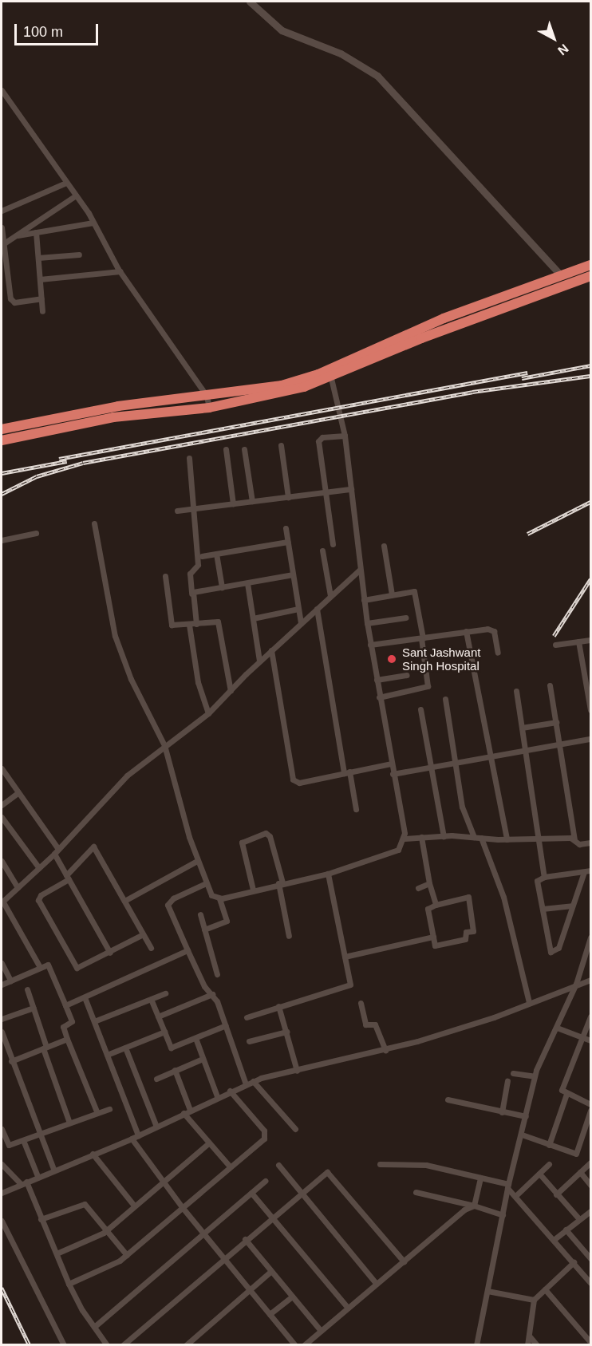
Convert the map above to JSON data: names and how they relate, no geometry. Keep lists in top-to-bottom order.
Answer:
{
  "places": ["Sant Jashwant Singh Hospital"],
  "scale_bar": "100 m",
  "north": "bottom right"
}
